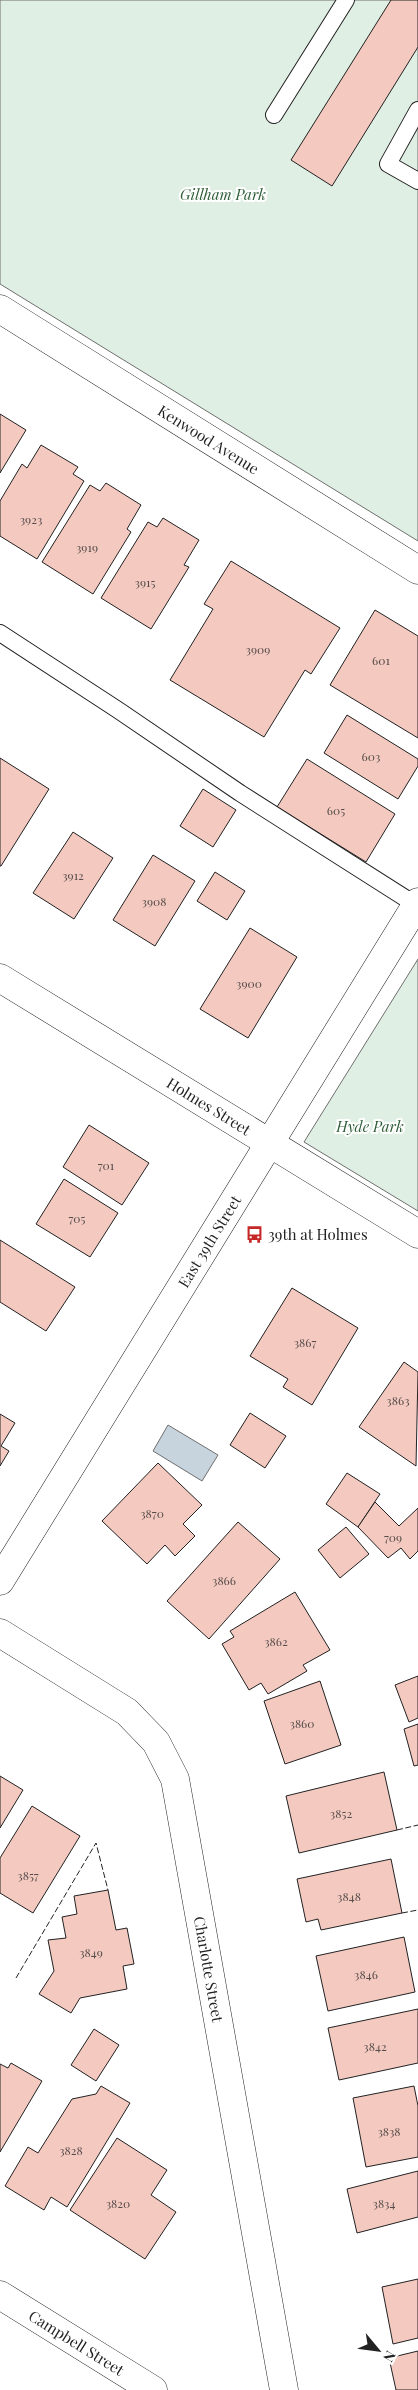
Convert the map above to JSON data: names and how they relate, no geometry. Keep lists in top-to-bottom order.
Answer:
{
  "streets": {
    "street": [
      "Kenwood Avenue",
      "Holmes Street",
      "East 39th Street",
      "Charlotte Street",
      "Campbell Street"
    ]
  },
  "crossings": [
    ["Holmes Street", "East 39th Street"]
  ],
  "parks": ["Gillham Park", "Hyde Park"],
  "places": {
    "bus stop": ["39th at Holmes"]
  },
  "house_numbers": [
    "3923",
    "3919",
    "3915",
    "3909",
    "601",
    "603",
    "605",
    "3912",
    "3908",
    "3900",
    "701",
    "705",
    "3867",
    "3863",
    "3870",
    "709",
    "3866",
    "3862",
    "3860",
    "3852",
    "3857",
    "3848",
    "3849",
    "3846",
    "3842",
    "3838",
    "3828",
    "3820",
    "3834"
  ],
  "north": "bottom right"
}
